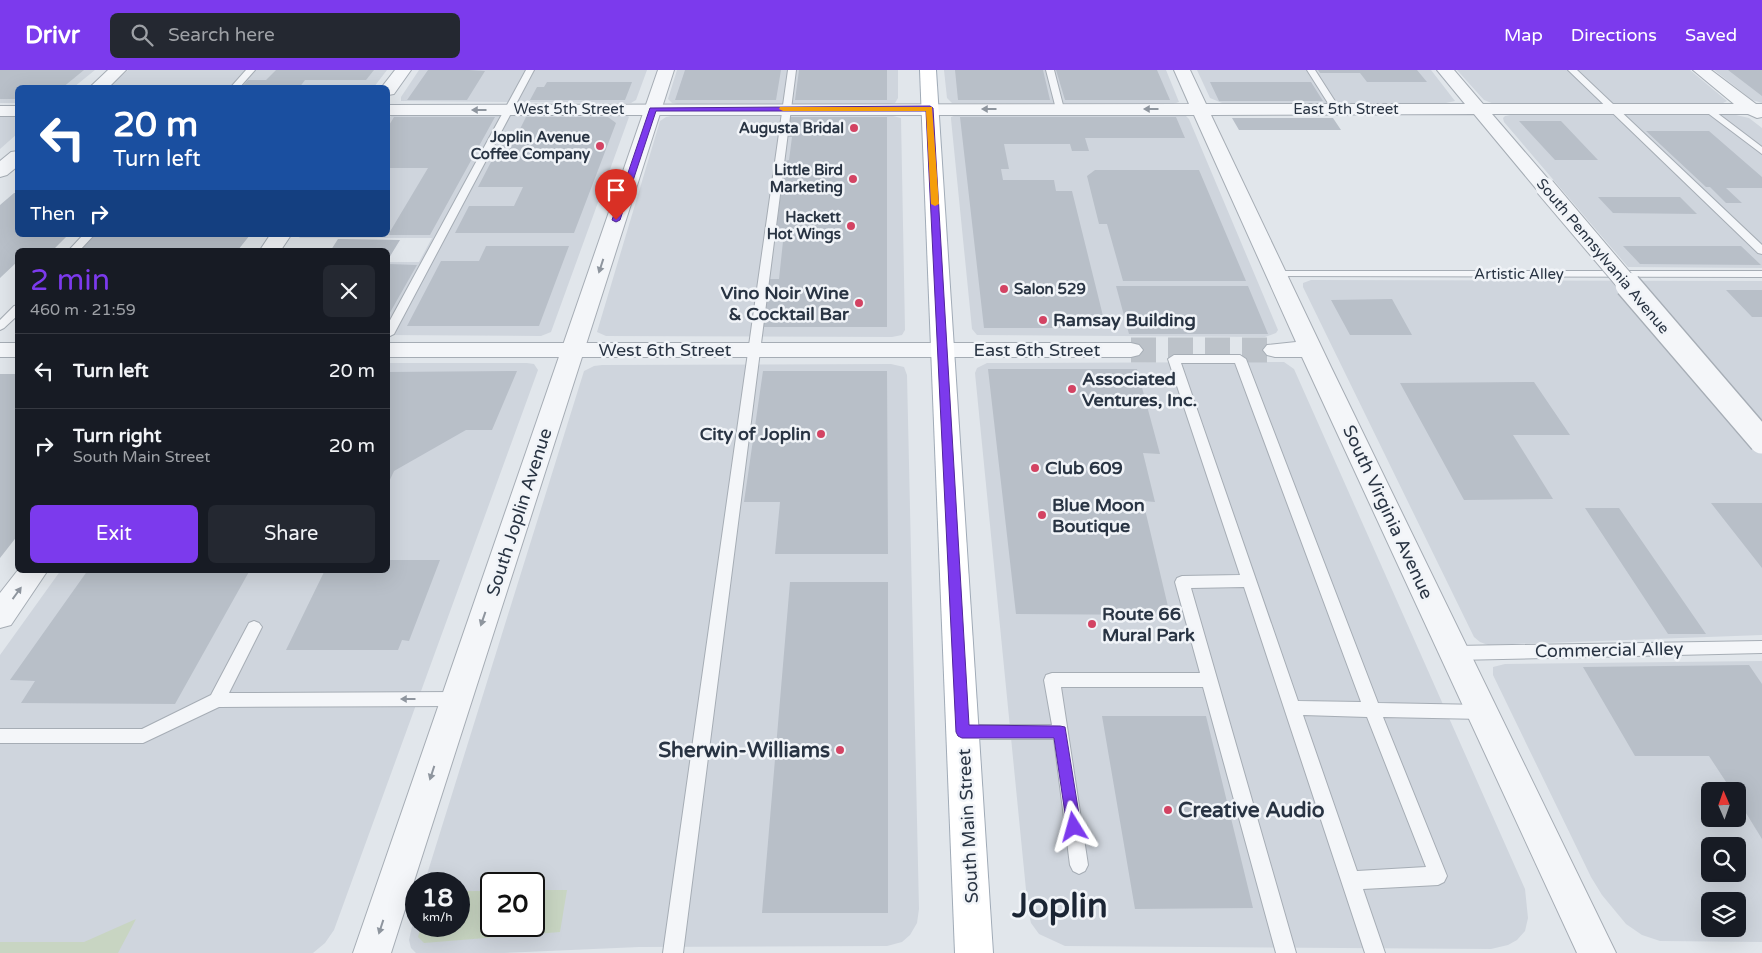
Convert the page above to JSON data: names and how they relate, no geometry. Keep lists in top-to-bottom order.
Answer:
{
  "streets": {
    "main road": ["South Main Street"],
    "street": [
      "West 5th Street",
      "East 5th Street",
      "South Pennsylvania Avenue",
      "West 6th Street",
      "East 6th Street",
      "South Joplin Avenue",
      "South Virginia Avenue"
    ],
    "lane": ["Artistic Alley", "Commercial Alley"]
  },
  "crossings": [
    ["West 5th Street", "East 5th Street"],
    ["West 5th Street", "South Joplin Avenue"],
    ["West 5th Street", "South Main Street"],
    ["East 5th Street", "South Pennsylvania Avenue"],
    ["East 5th Street", "South Virginia Avenue"],
    ["East 5th Street", "South Main Street"],
    ["Artistic Alley", "South Virginia Avenue"],
    ["West 6th Street", "East 6th Street"],
    ["West 6th Street", "South Joplin Avenue"],
    ["West 6th Street", "South Main Street"],
    ["East 6th Street", "South Main Street"],
    ["South Virginia Avenue", "Commercial Alley"]
  ],
  "one_way": ["South Joplin Avenue"],
  "districts": ["Joplin"],
  "places": [
    "Augusta Bridal",
    "Joplin Avenue Coffee Company",
    "Little Bird Marketing",
    "Hackett Hot Wings",
    "Salon 529",
    "Vino Noir Wine & Cocktail Bar",
    "Ramsay Building",
    "Associated Ventures, Inc.",
    "City of Joplin",
    "Club 609",
    "Blue Moon Boutique",
    "Route 66 Mural Park",
    "Sherwin-Williams",
    "Creative Audio"
  ],
  "north": "top",
  "page": {
    "header": "Drivr",
    "search": "Search here",
    "nav": ["Map", "Directions", "Saved"],
    "turn": ["20 m", "Turn left"],
    "then": "Then",
    "heading": ["2 min", "460 m · 21:59"],
    "list": [
      {
        "name": "Turn left",
        "value": "20 m"
      },
      {
        "name": "Turn right",
        "note": "South Main Street",
        "value": "20 m"
      }
    ],
    "buttons": ["Exit", "Share"],
    "speed": "18 km/h",
    "limit": "20"
  }
}
